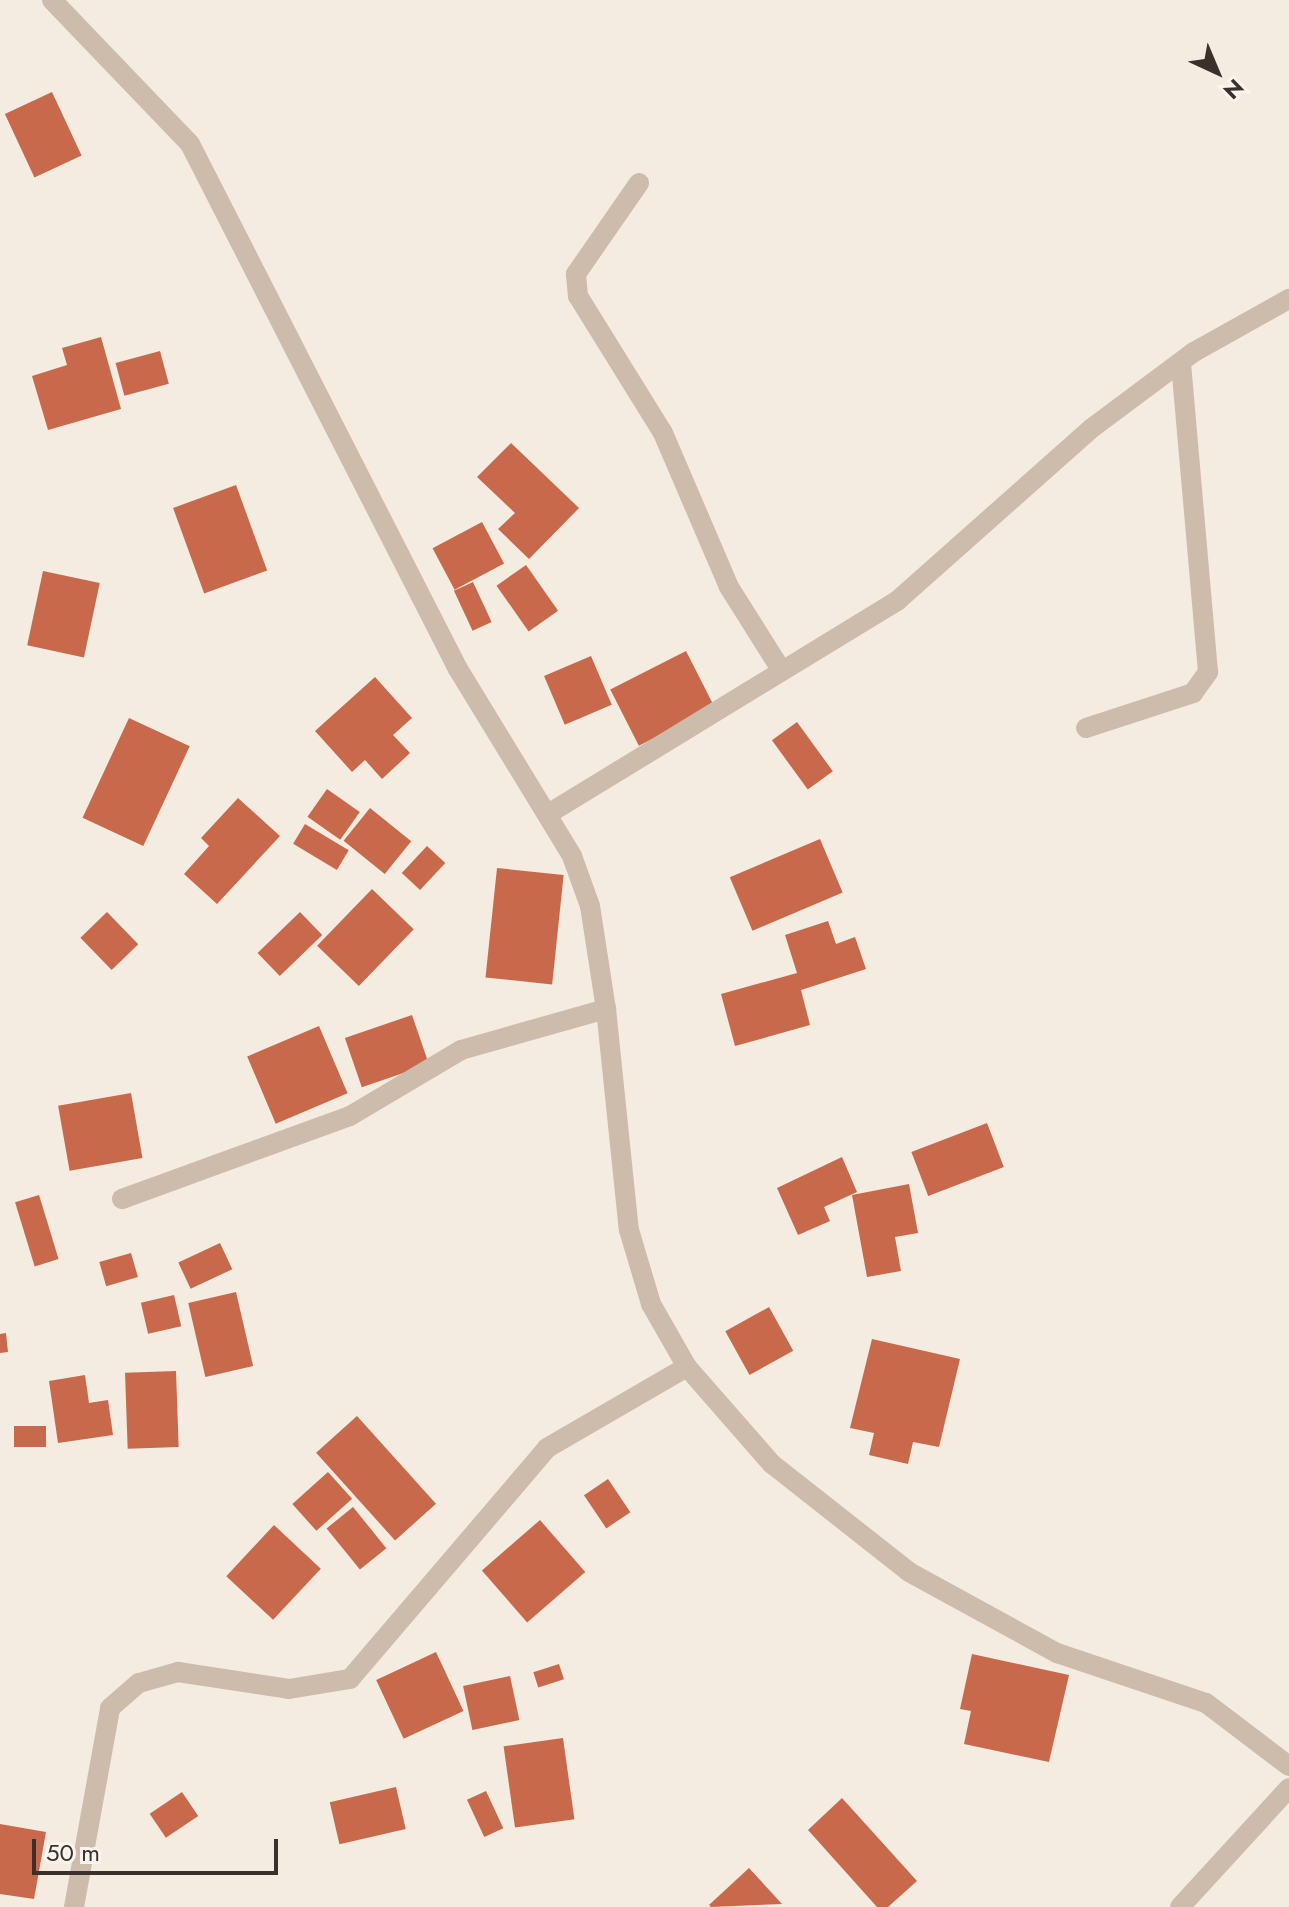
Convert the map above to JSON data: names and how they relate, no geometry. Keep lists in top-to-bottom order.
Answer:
{
  "scale_bar": "50 m",
  "north": "bottom right"
}
